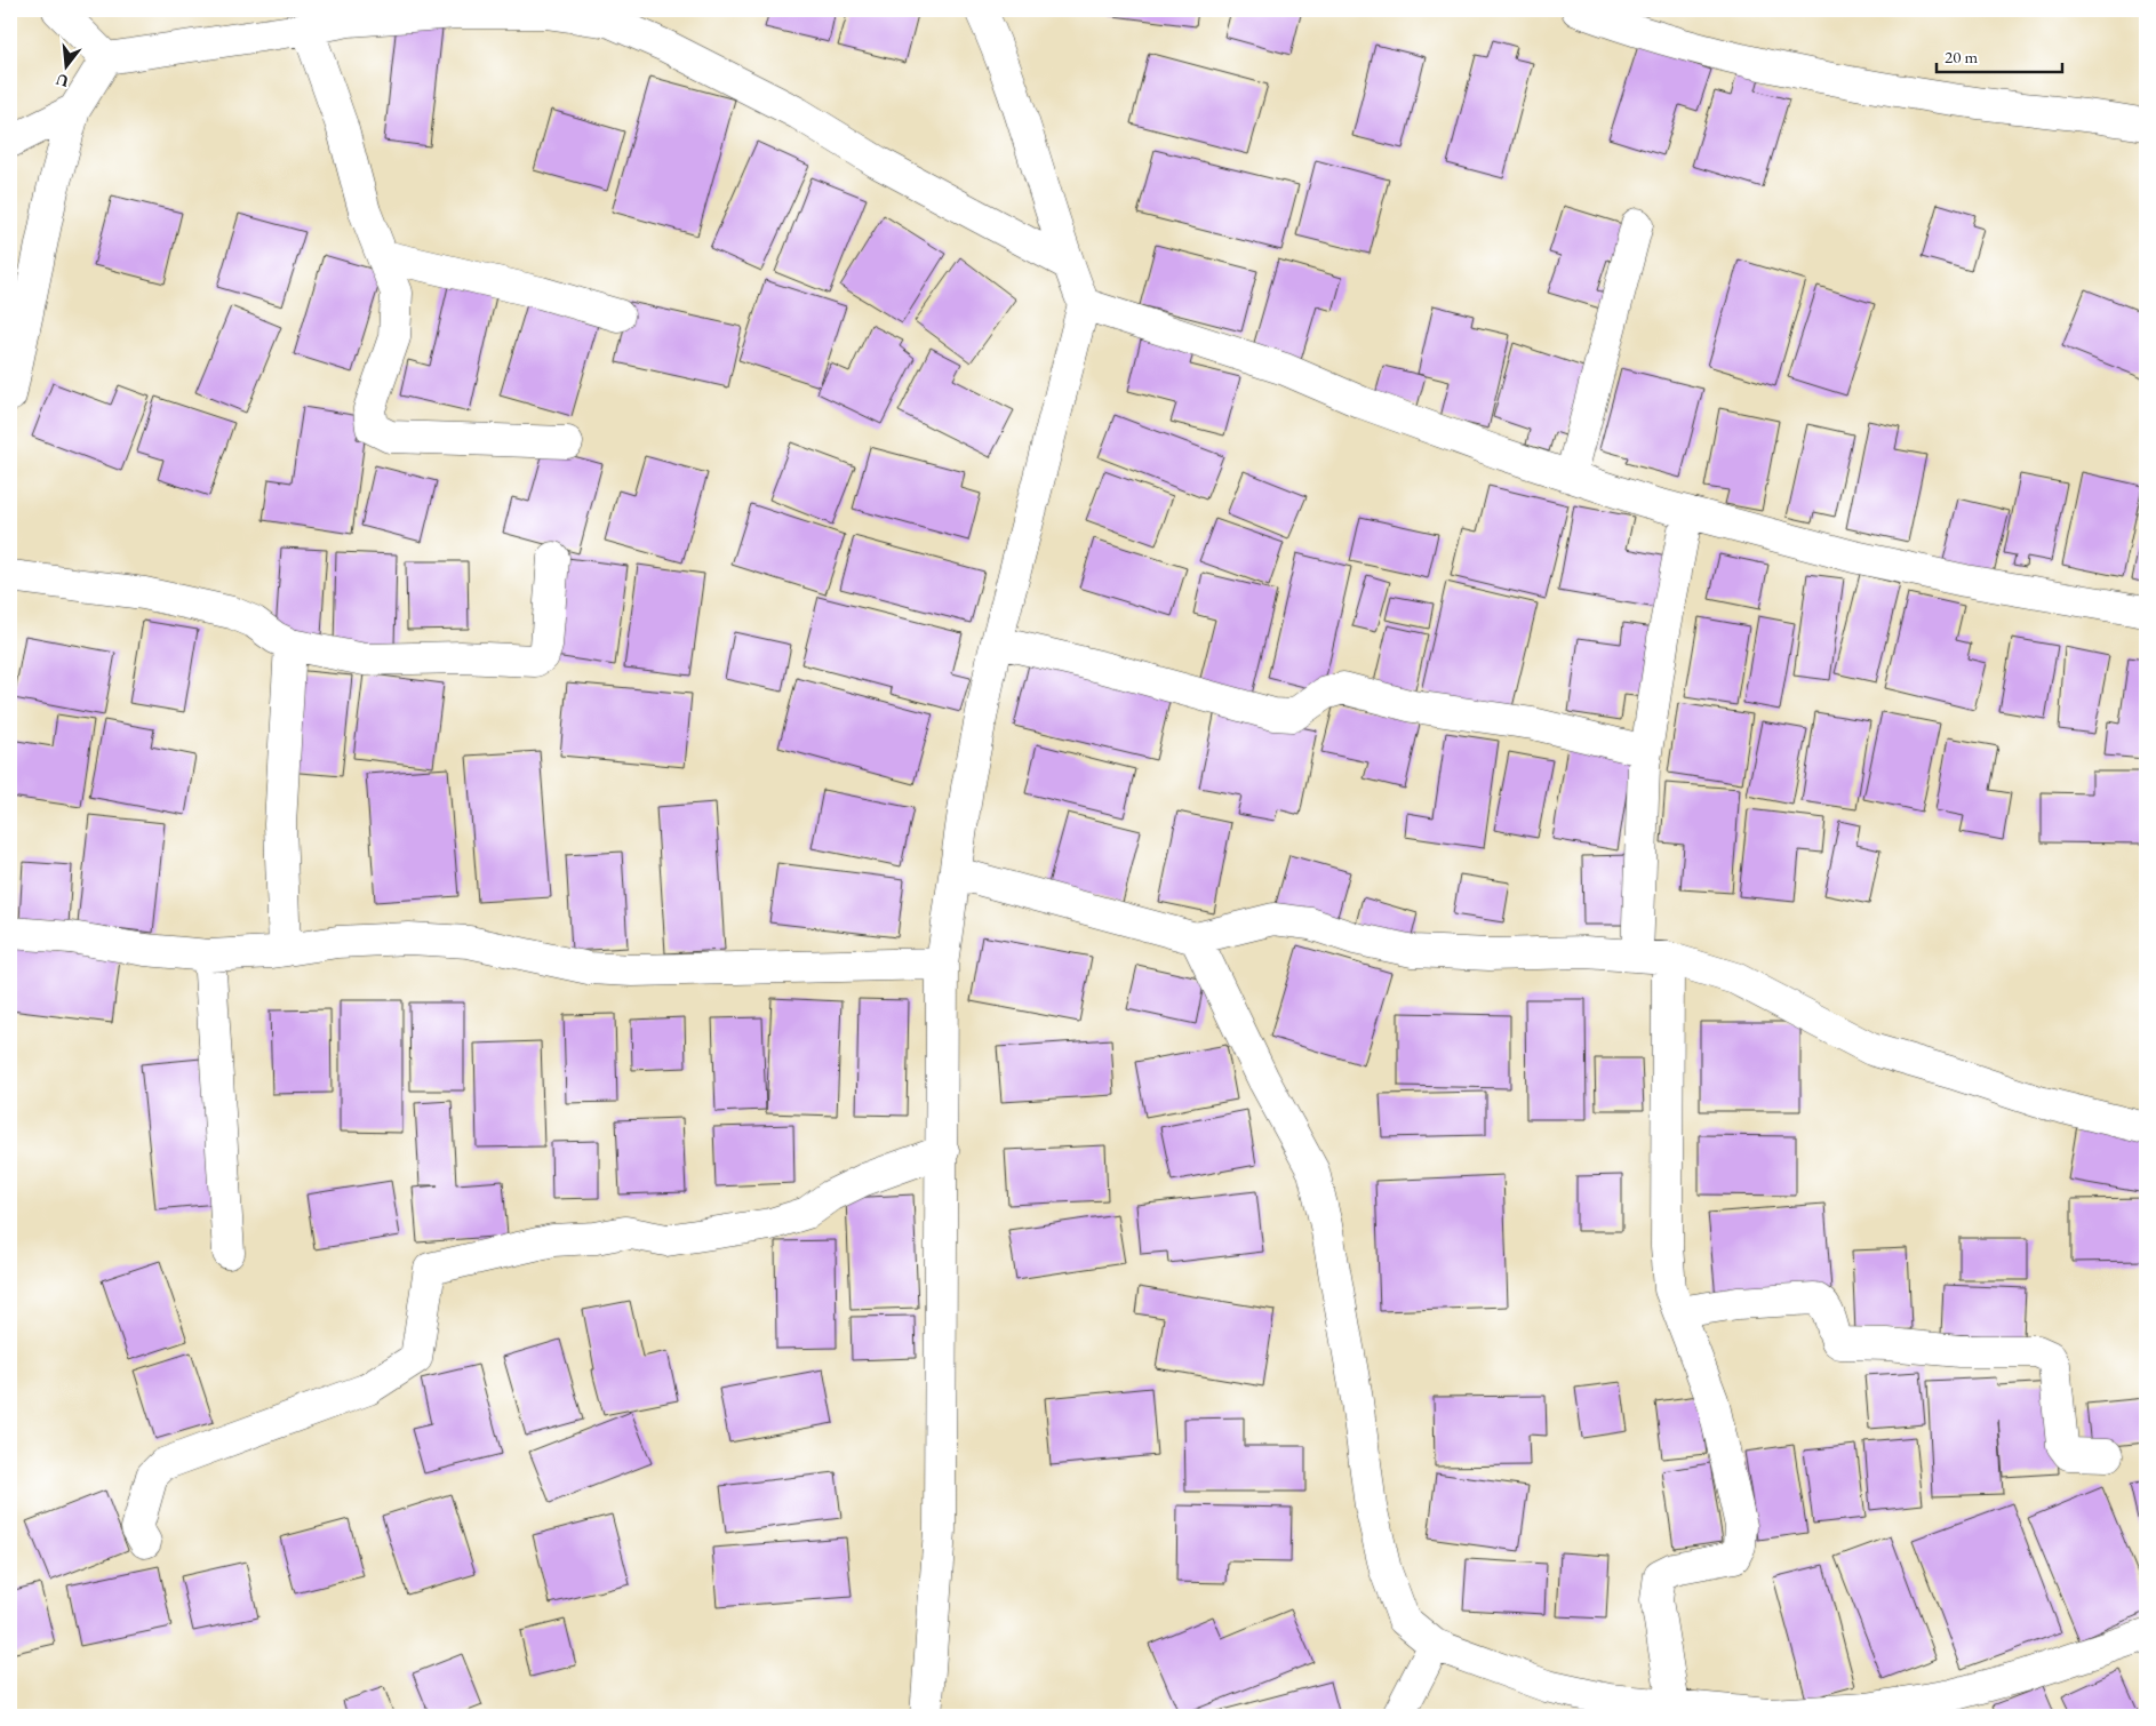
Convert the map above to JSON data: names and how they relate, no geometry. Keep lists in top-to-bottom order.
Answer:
{
  "scale_bar": "20 m",
  "north": "bottom"
}
